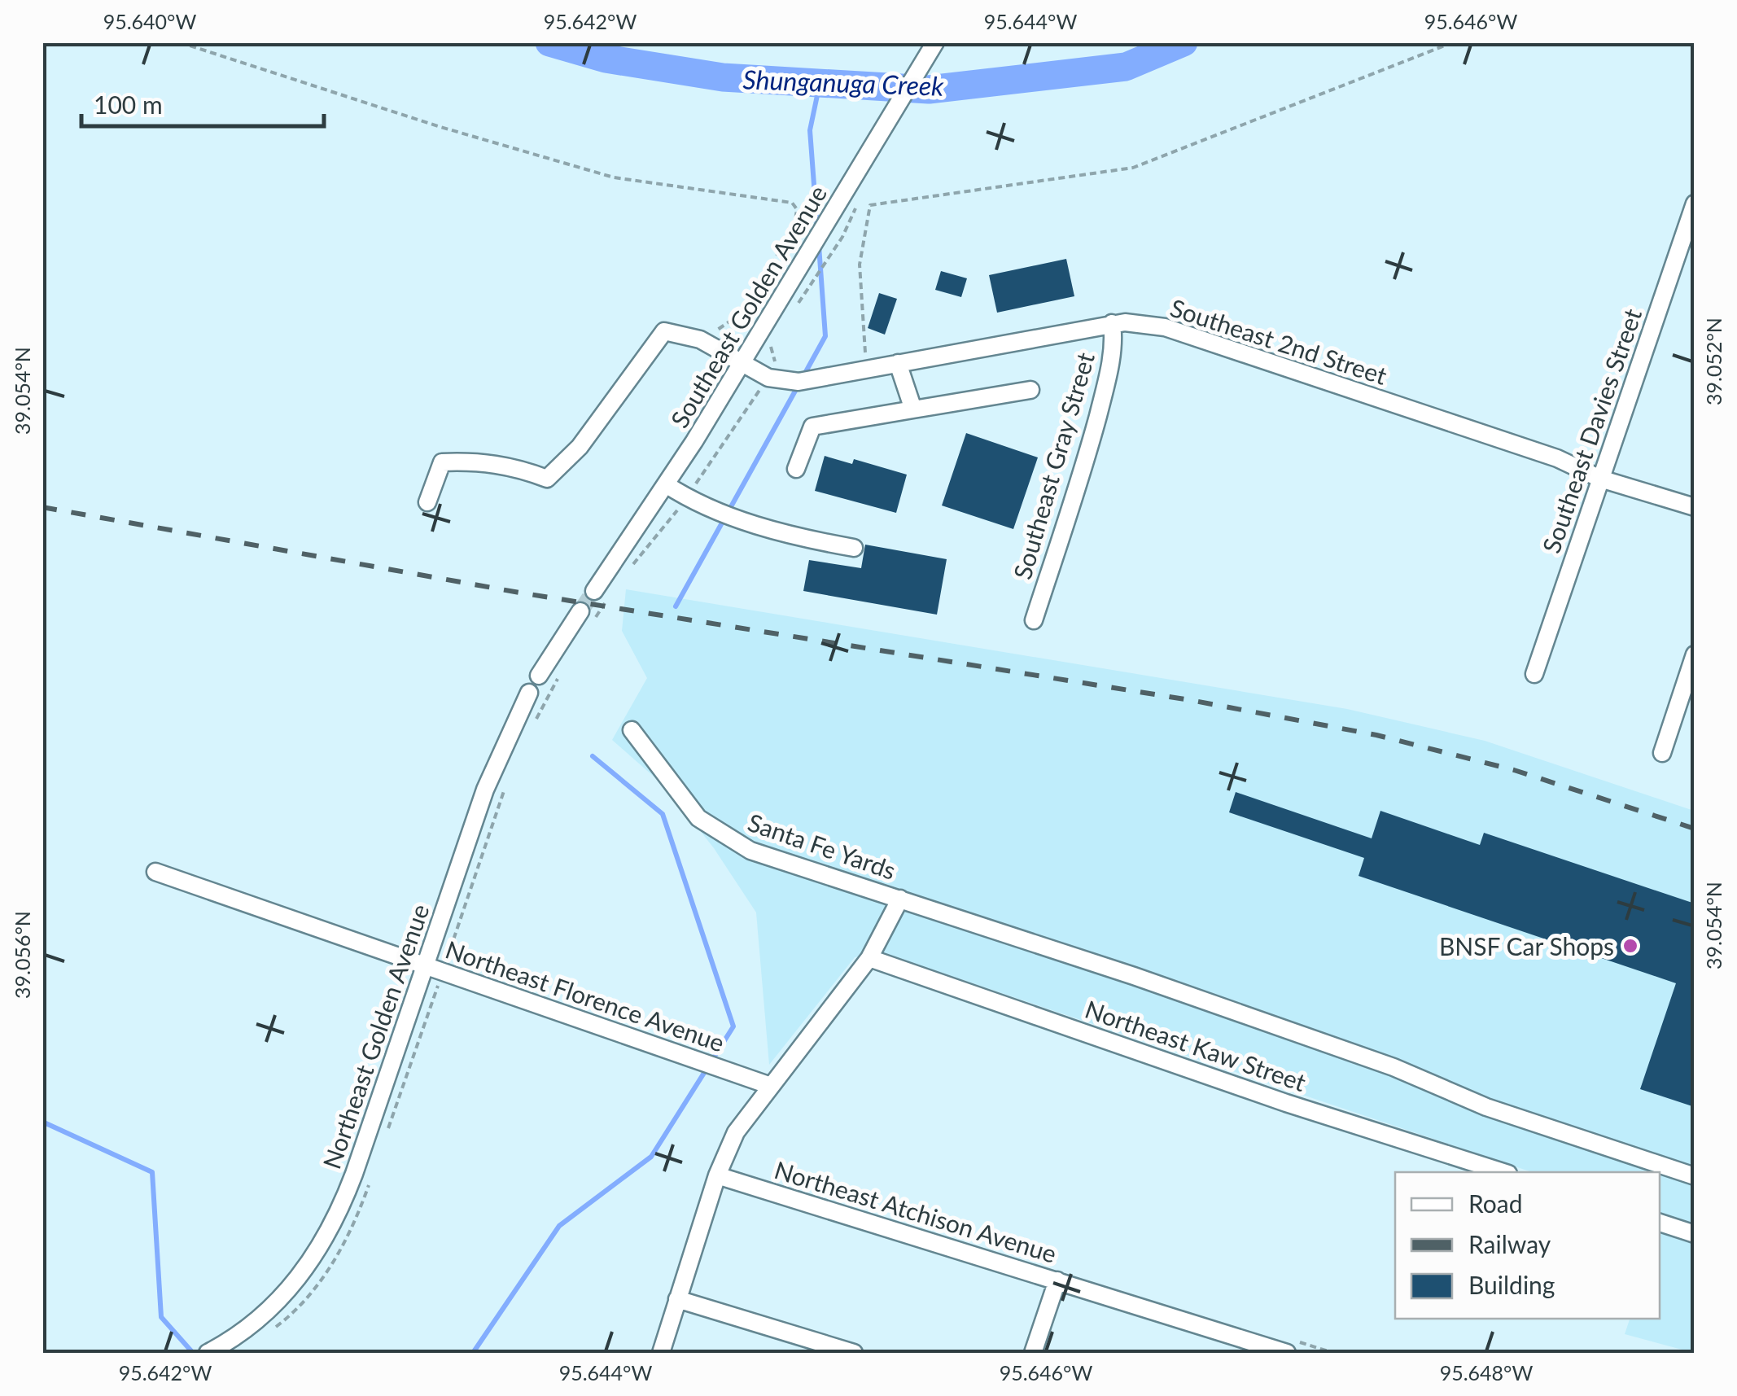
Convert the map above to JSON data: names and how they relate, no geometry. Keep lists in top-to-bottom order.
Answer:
{
  "streets": {
    "street": [
      "Southeast Golden Avenue",
      "Southeast 2nd Street",
      "Southeast Davies Street",
      "Southeast Gray Street",
      "Santa Fe Yards",
      "Northeast Florence Avenue",
      "Northeast Golden Avenue",
      "Northeast Kaw Street",
      "Northeast Atchison Avenue"
    ]
  },
  "crossings": [
    ["Southeast Golden Avenue", "Southeast 2nd Street"],
    ["Southeast 2nd Street", "Southeast Davies Street"],
    ["Southeast 2nd Street", "Southeast Gray Street"],
    ["Northeast Florence Avenue", "Northeast Golden Avenue"]
  ],
  "water": ["Shunganuga Creek"],
  "places": ["BNSF Car Shops"],
  "legend": ["Road", "Railway", "Building"],
  "scale_bar": "100 m",
  "coordinates": [
    "95.640°W",
    "95.642°W",
    "95.644°W",
    "95.646°W",
    "39.052°N",
    "39.054°N",
    "39.056°N",
    "95.648°W"
  ]
}
